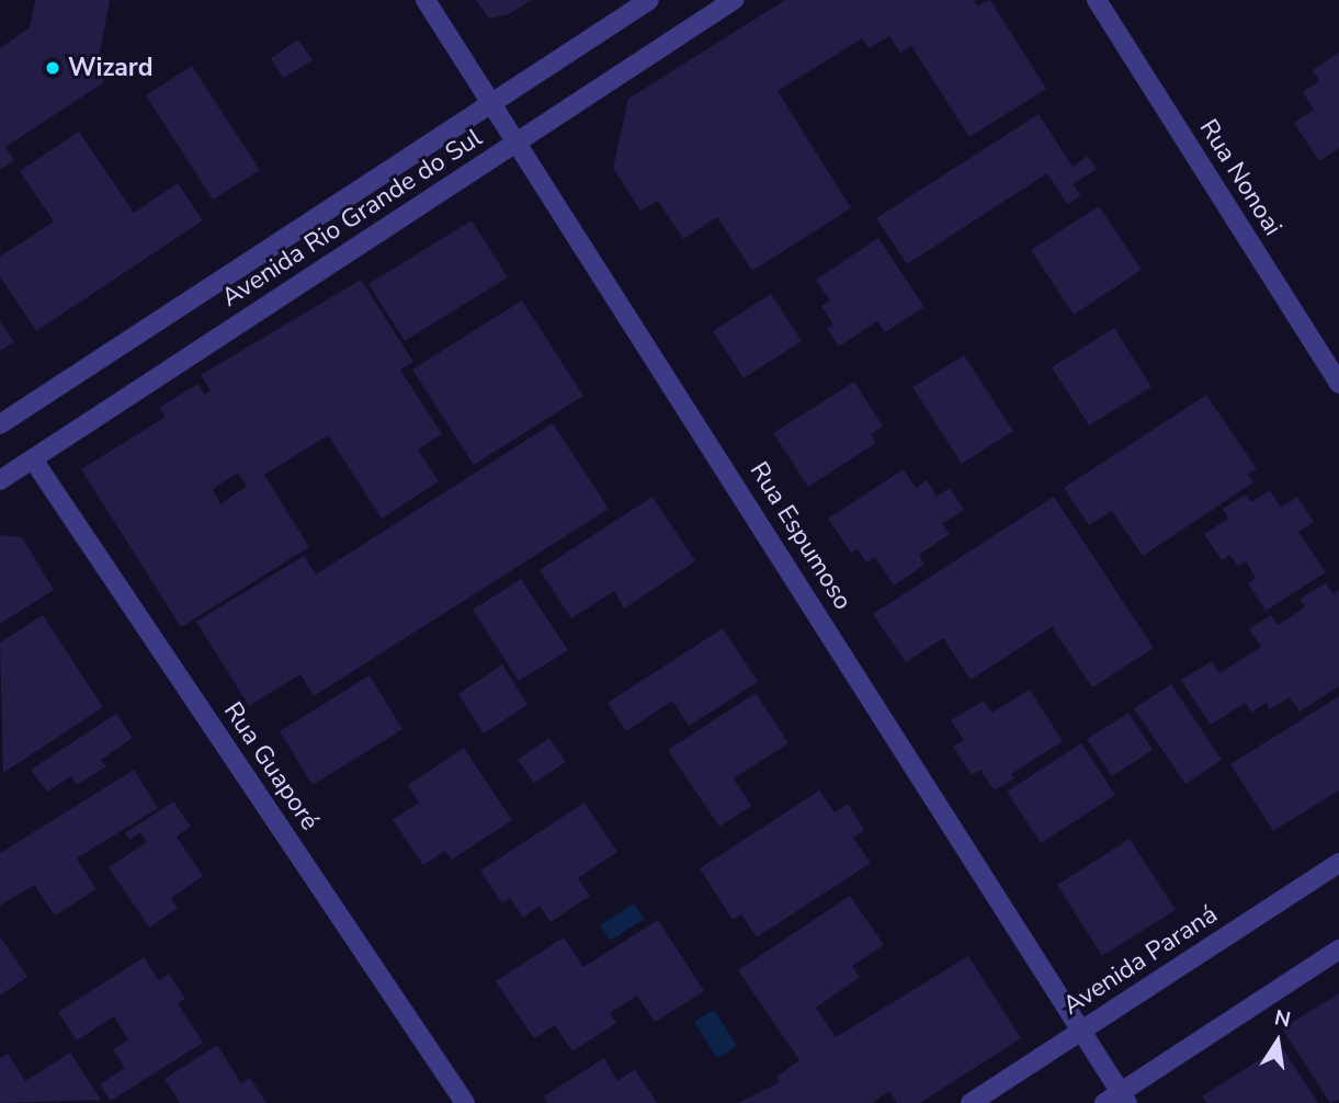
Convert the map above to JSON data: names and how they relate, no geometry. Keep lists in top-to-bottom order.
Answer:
{
  "streets": {
    "street": [
      "Rua Nonoai",
      "Avenida Rio Grande do Sul",
      "Rua Espumoso",
      "Rua Guaporé",
      "Avenida Paraná"
    ]
  },
  "crossings": [
    ["Avenida Rio Grande do Sul", "Rua Espumoso"],
    ["Avenida Rio Grande do Sul", "Rua Guaporé"],
    ["Rua Espumoso", "Avenida Paraná"]
  ],
  "places": ["Wizard"],
  "north": "top"
}
